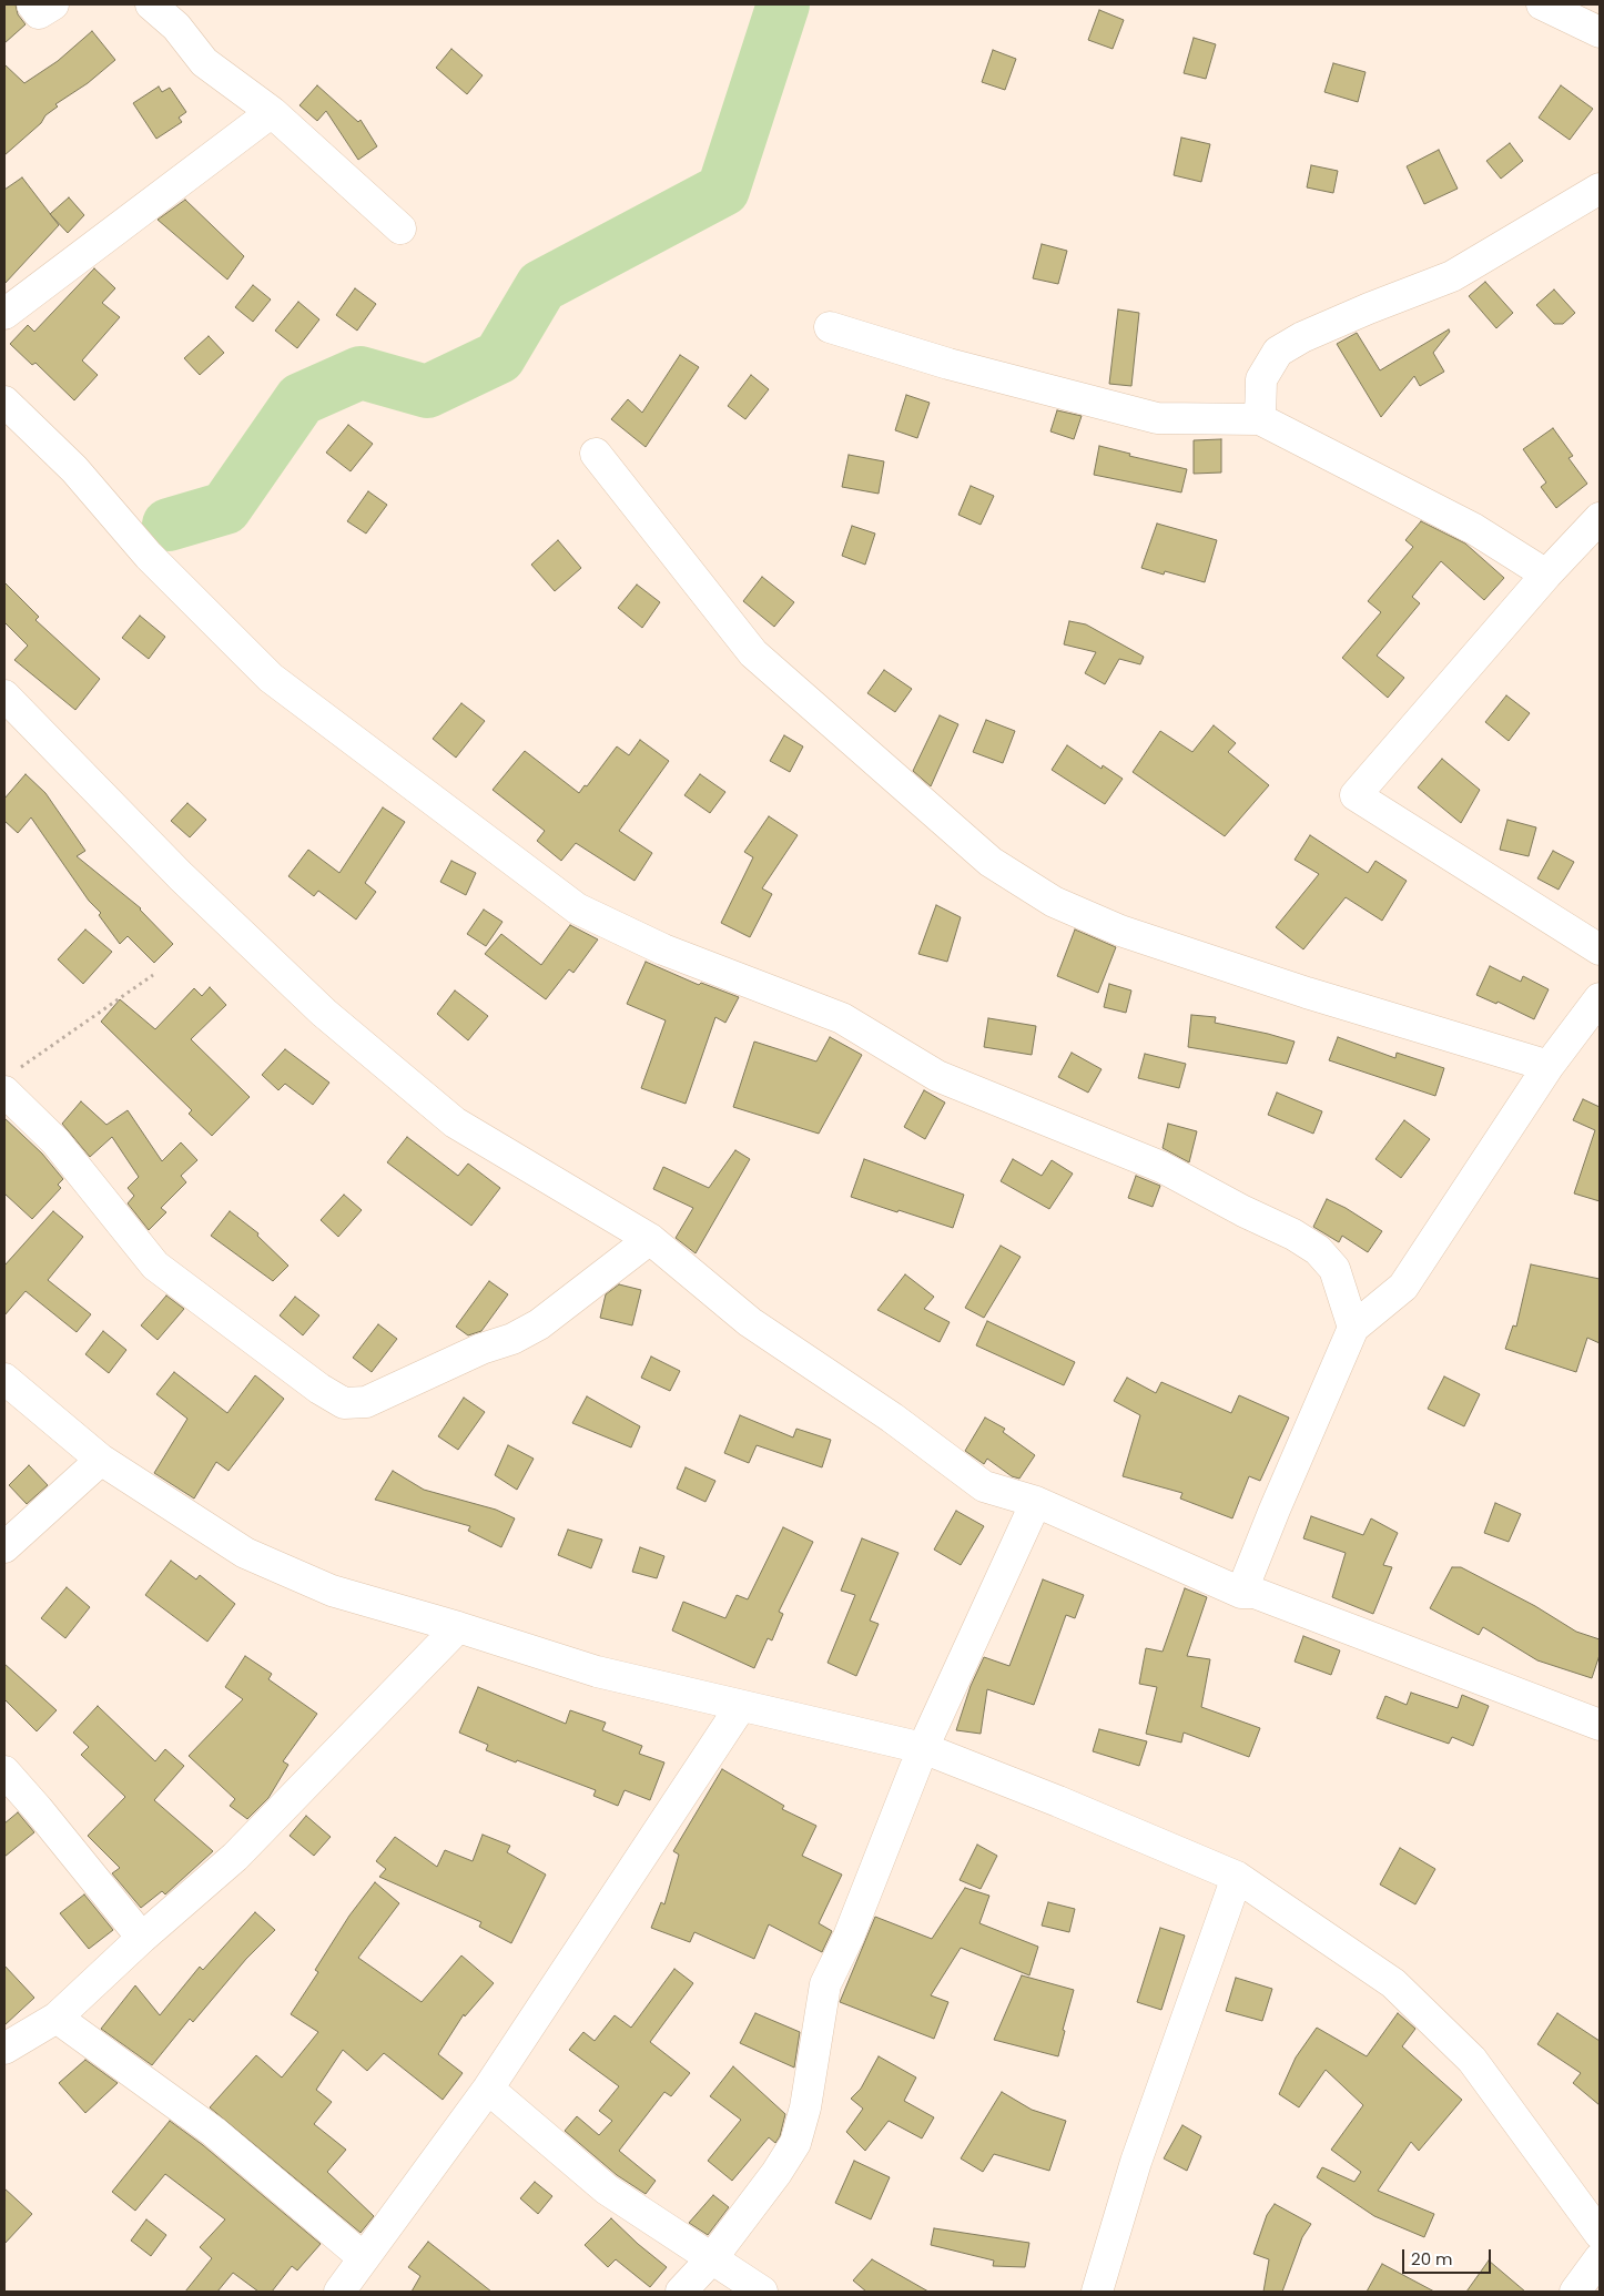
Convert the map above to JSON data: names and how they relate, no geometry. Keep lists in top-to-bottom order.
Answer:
{
  "scale_bar": "20 m"
}
